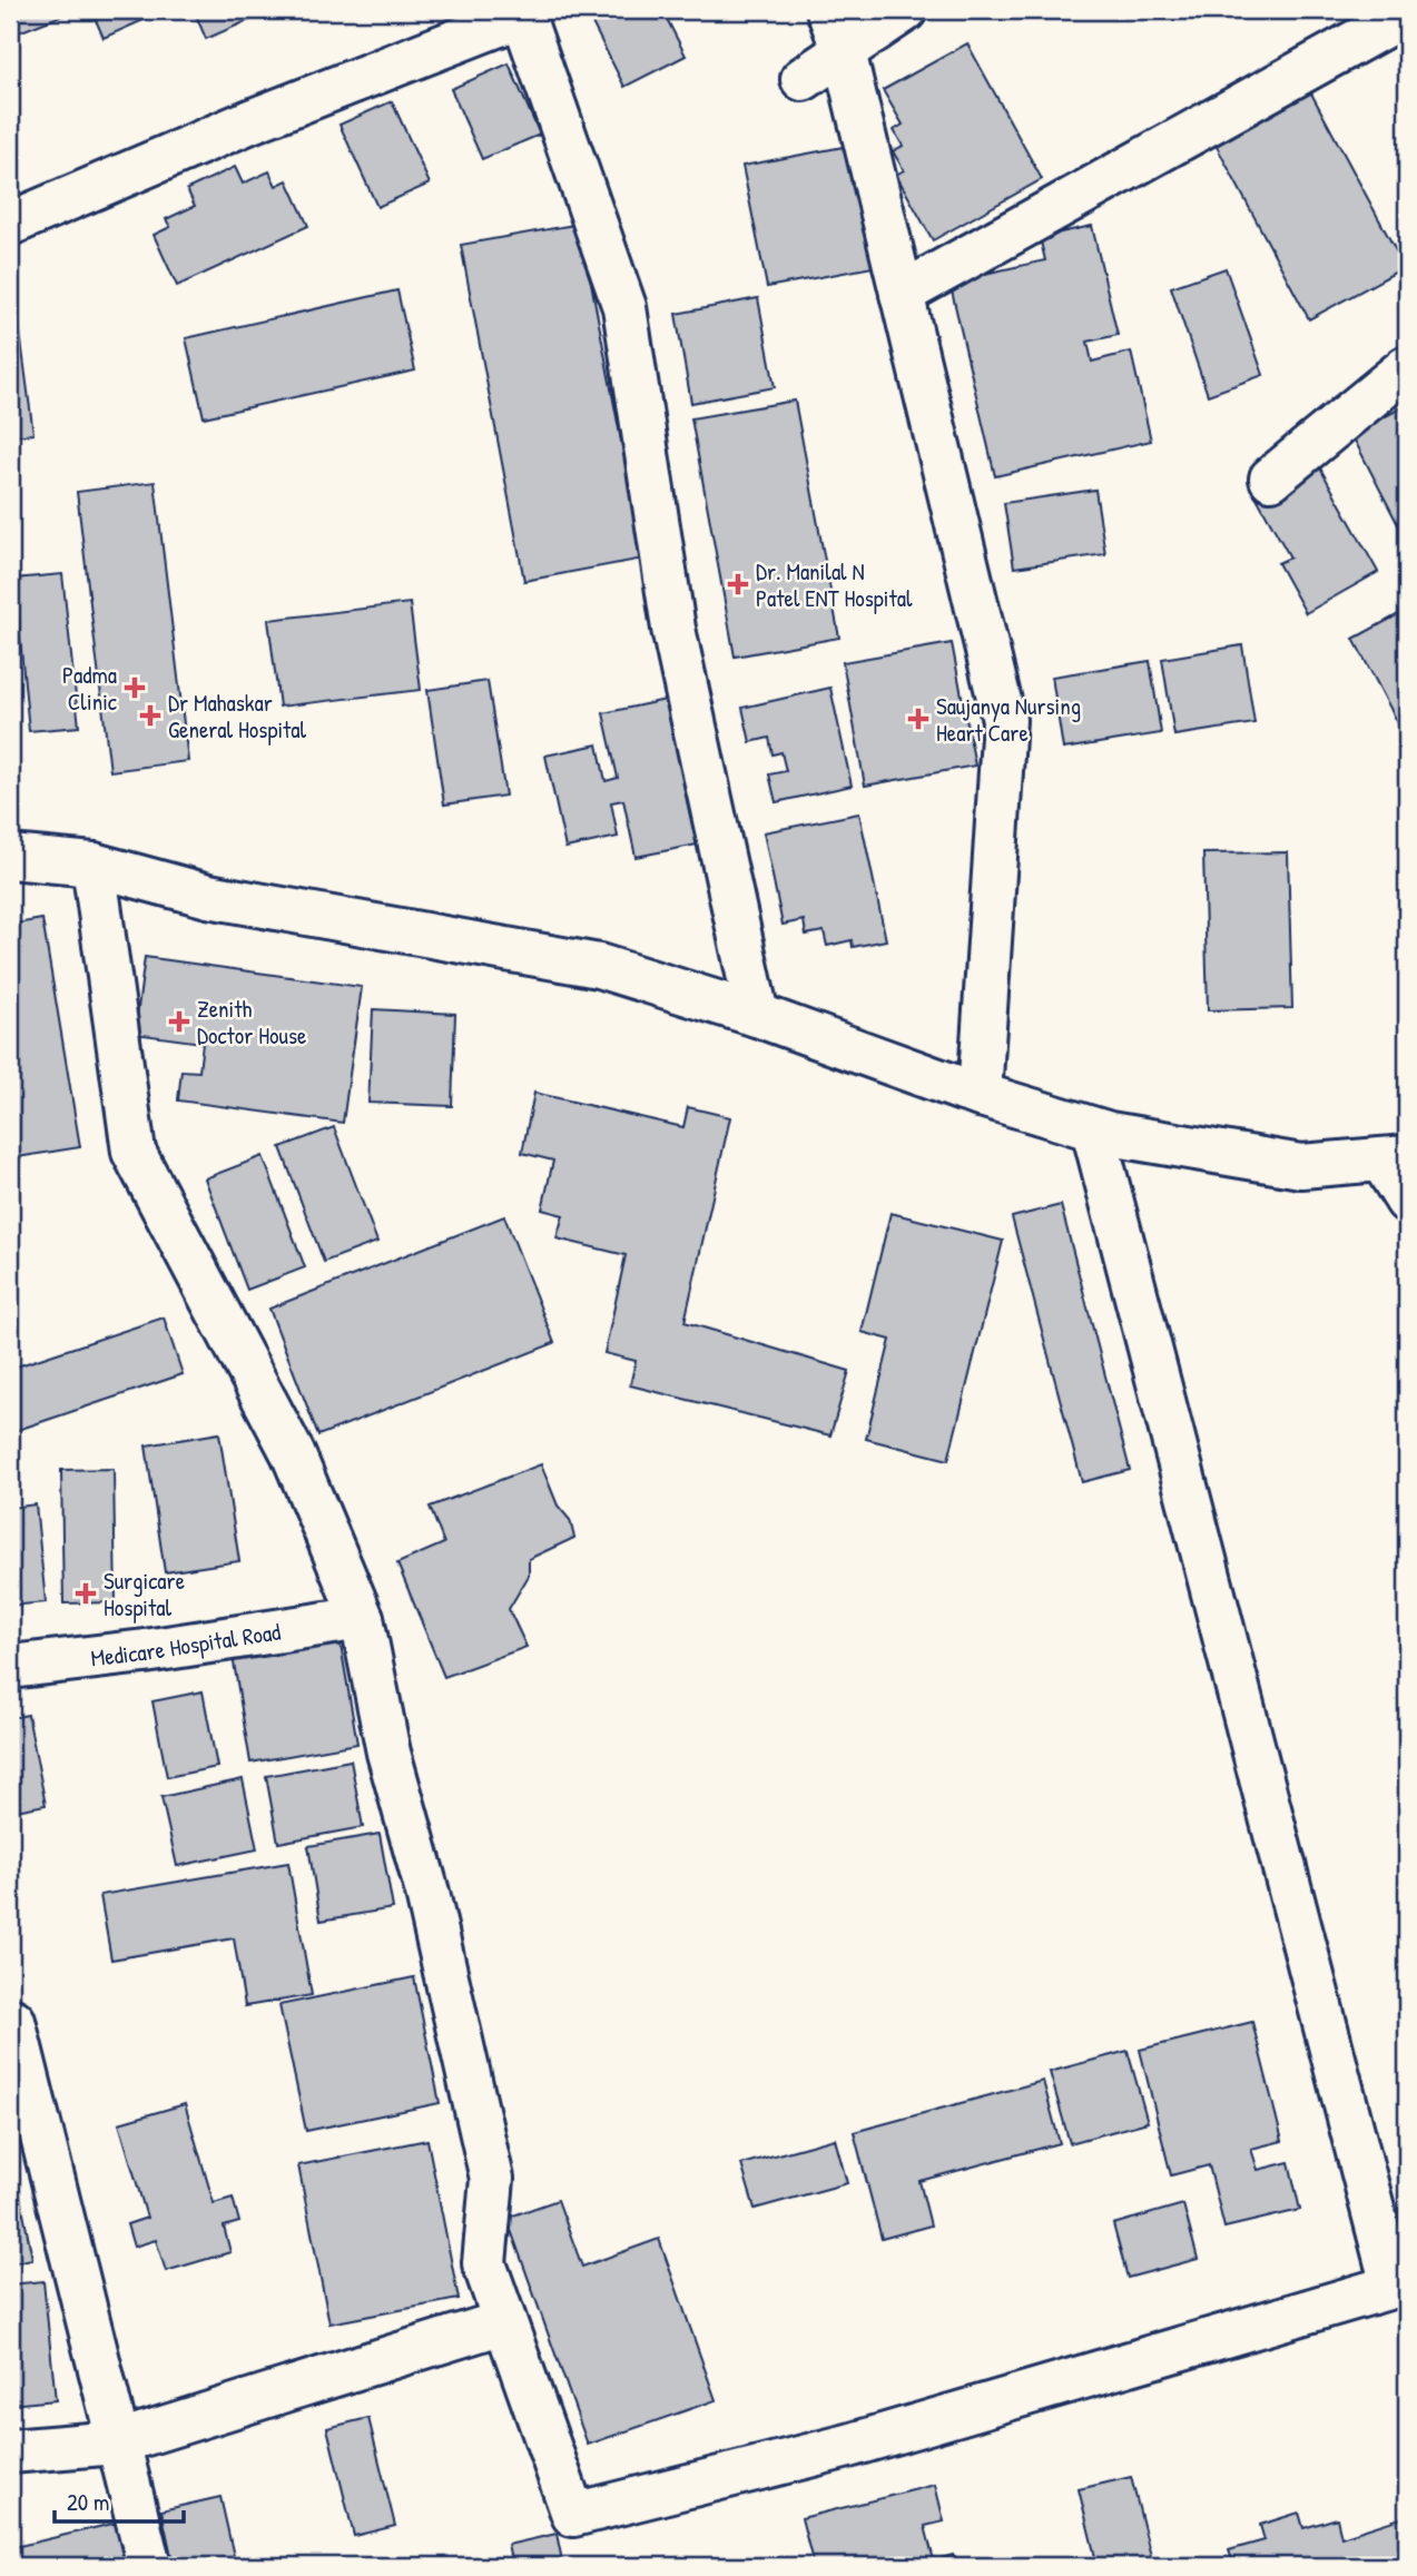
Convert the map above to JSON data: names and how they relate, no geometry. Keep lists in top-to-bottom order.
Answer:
{
  "streets": {
    "street": ["Medicare Hospital Road"]
  },
  "places": {
    "health": [
      "Dr. Manilal N Patel ENT Hospital",
      "Padma Clinic",
      "Dr Mahaskar General Hospital",
      "Saujanya Nursing Heart Care",
      "Zenith Doctor House",
      "Surgicare Hospital"
    ]
  },
  "scale_bar": "20 m"
}
